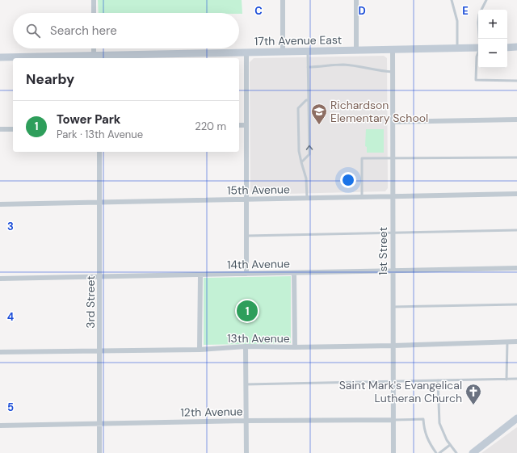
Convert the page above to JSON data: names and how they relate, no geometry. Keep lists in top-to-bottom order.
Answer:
{
  "streets": {
    "street": [
      "17th Avenue East",
      "15th Avenue",
      "1st Street",
      "14th Avenue",
      "3rd Street",
      "13th Avenue",
      "12th Avenue"
    ]
  },
  "crossings": [
    ["17th Avenue East", "1st Street"],
    ["15th Avenue", "1st Street"],
    ["15th Avenue", "3rd Street"],
    ["1st Street", "14th Avenue"],
    ["1st Street", "13th Avenue"],
    ["1st Street", "12th Avenue"],
    ["14th Avenue", "3rd Street"],
    ["3rd Street", "13th Avenue"],
    ["3rd Street", "12th Avenue"]
  ],
  "places": {
    "school or university": ["Richardson Elementary School"],
    "church": ["Saint Mark's Evangelical Lutheran Church"]
  },
  "page": {
    "map_buttons": ["+", "−"],
    "search": "Search here",
    "heading": "Nearby",
    "list": [
      {
        "mark": "1",
        "name": "Tower Park",
        "note": "Park · 13th Avenue",
        "value": "220 m"
      }
    ],
    "pins": "1"
  },
  "grid": {
    "columns": ["C", "D", "E"],
    "rows": ["3", "4", "5"]
  }
}
